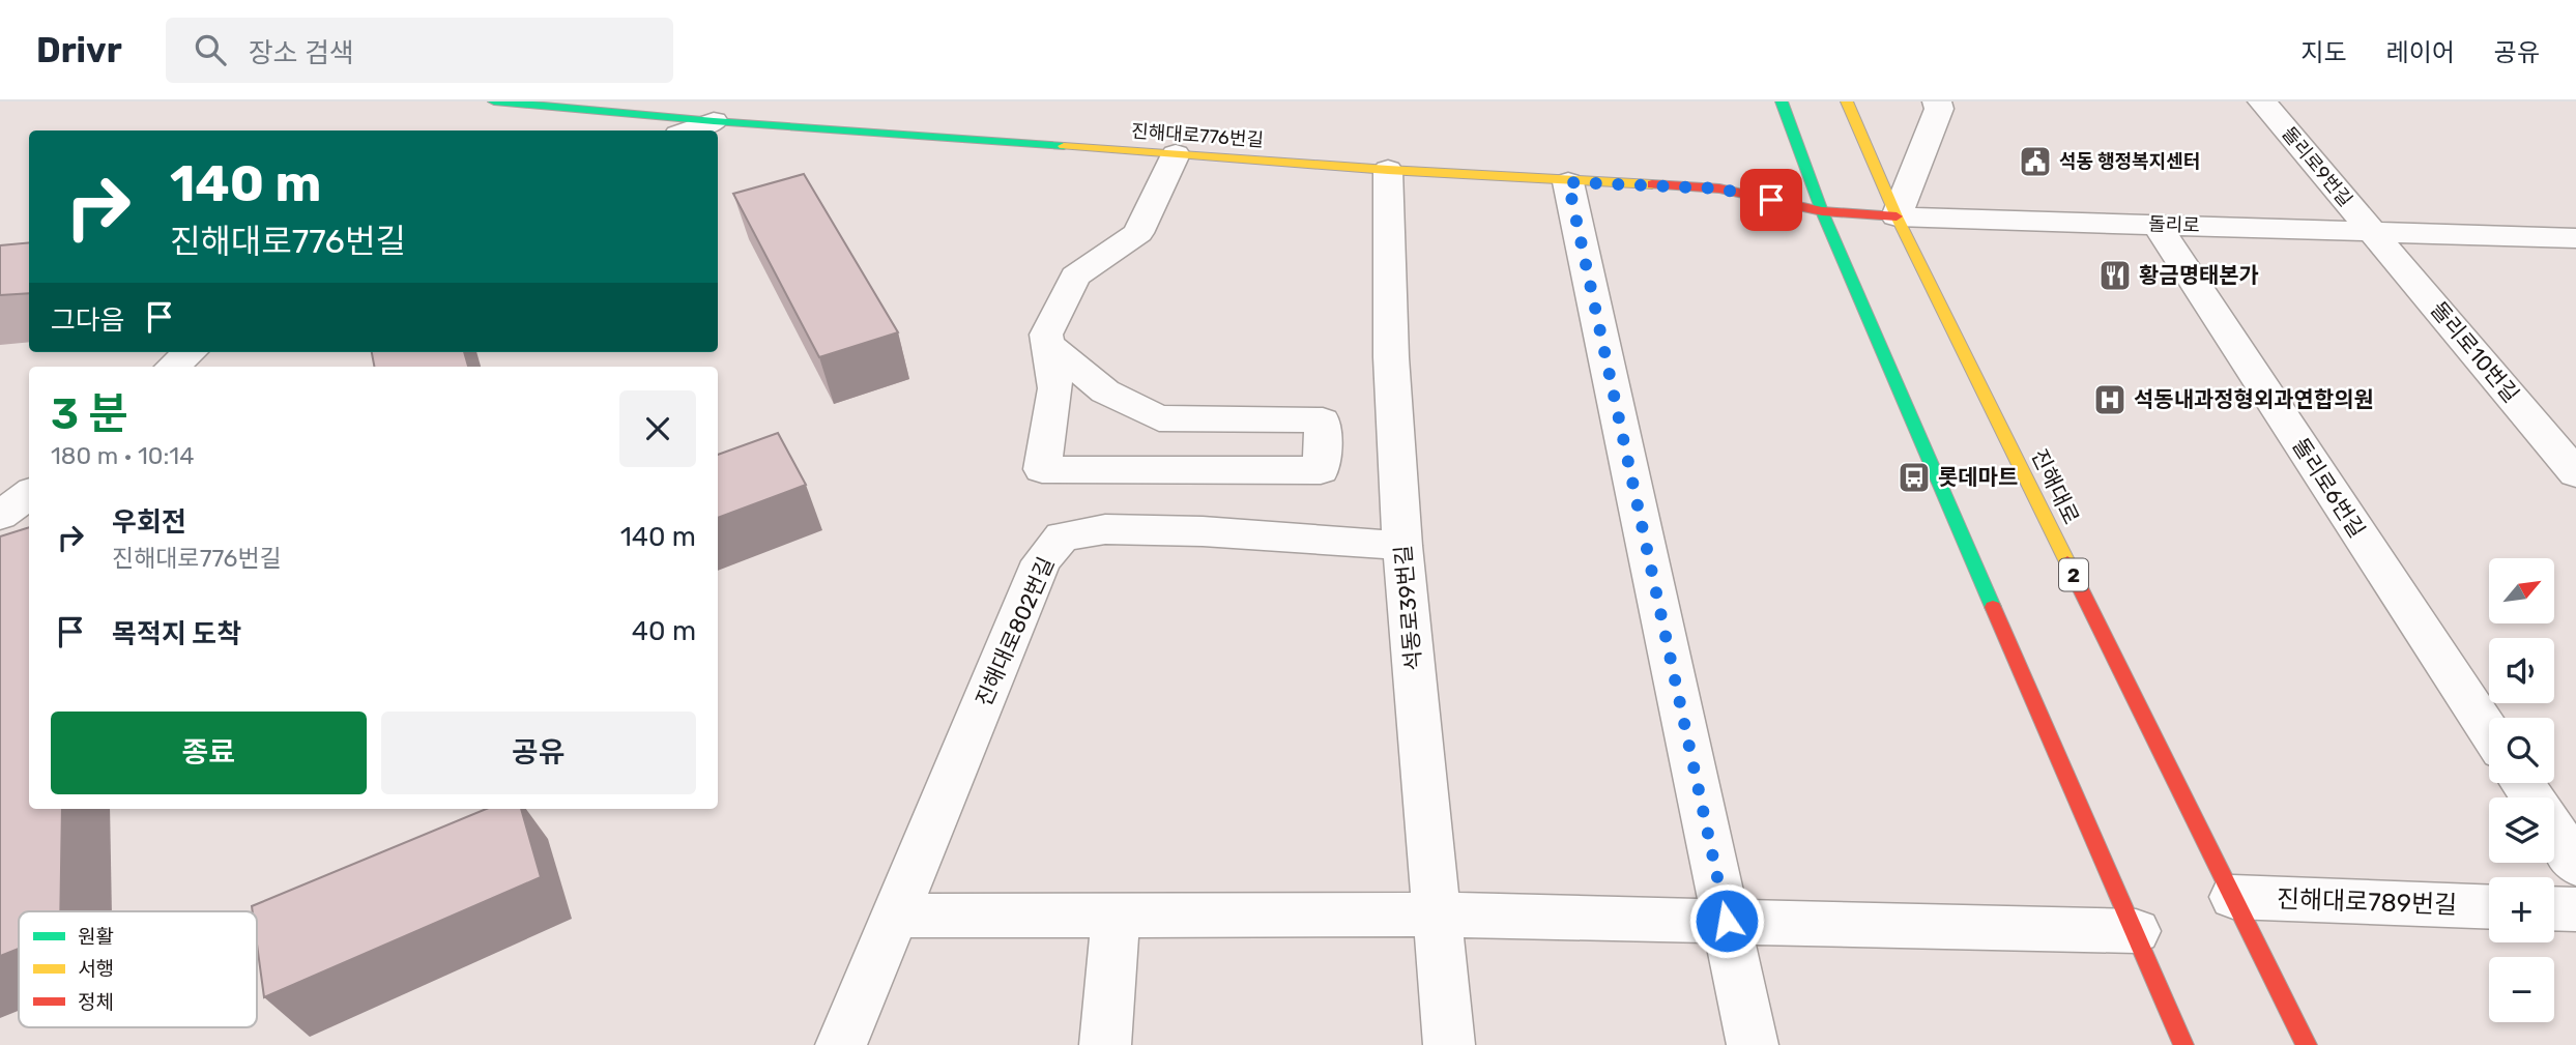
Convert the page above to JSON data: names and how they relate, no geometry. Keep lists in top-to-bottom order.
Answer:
{
  "streets": {
    "main road": ["진해대로776번길", "진해대로", "2"],
    "street": [
      "돌리로9번길",
      "돌리로",
      "돌리로10번길",
      "돌리로6번길",
      "석동로39번길",
      "진해대로802번길",
      "진해대로789번길"
    ]
  },
  "crossings": [
    ["진해대로776번길", "돌리로"],
    ["진해대로776번길", "진해대로"],
    ["진해대로776번길", "석동로39번길"],
    ["돌리로9번길", "돌리로"],
    ["돌리로9번길", "돌리로10번길"],
    ["돌리로", "돌리로10번길"],
    ["돌리로", "진해대로"],
    ["돌리로", "돌리로6번길"],
    ["진해대로", "진해대로789번길"],
    ["석동로39번길", "진해대로802번길"]
  ],
  "places": {
    "public building": ["석동 행정복지센터"],
    "restaurant": ["황금명태본가"],
    "hospital": ["석동내과정형외과연합의원"],
    "bus stop": ["롯데마트"]
  },
  "legend": ["원활", "서행", "정체"],
  "north": "top right",
  "page": {
    "header": "Drivr",
    "search": "장소 검색",
    "nav": ["지도", "레이어", "공유"],
    "turn": ["140 m", "진해대로776번길"],
    "then": "그다음",
    "heading": ["3 분", "180 m · 10:14"],
    "list": [
      {
        "name": "우회전",
        "note": "진해대로776번길",
        "value": "140 m"
      },
      {
        "name": "목적지 도착",
        "value": "40 m"
      }
    ],
    "map_buttons": ["+", "−"],
    "buttons": ["종료", "공유"]
  }
}
